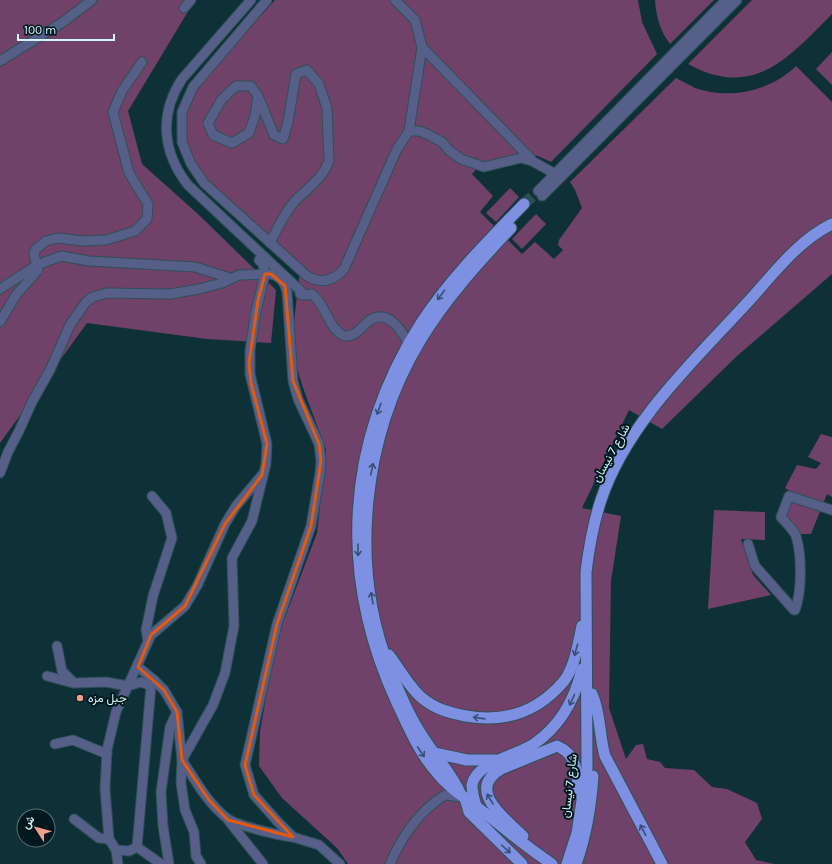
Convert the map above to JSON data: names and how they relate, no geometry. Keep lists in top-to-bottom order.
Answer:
{
  "streets": {
    "main road": ["شارع 7 نيسان"]
  },
  "places": ["جبل مزه"],
  "scale_bar": "100 m",
  "north": "top left"
}
